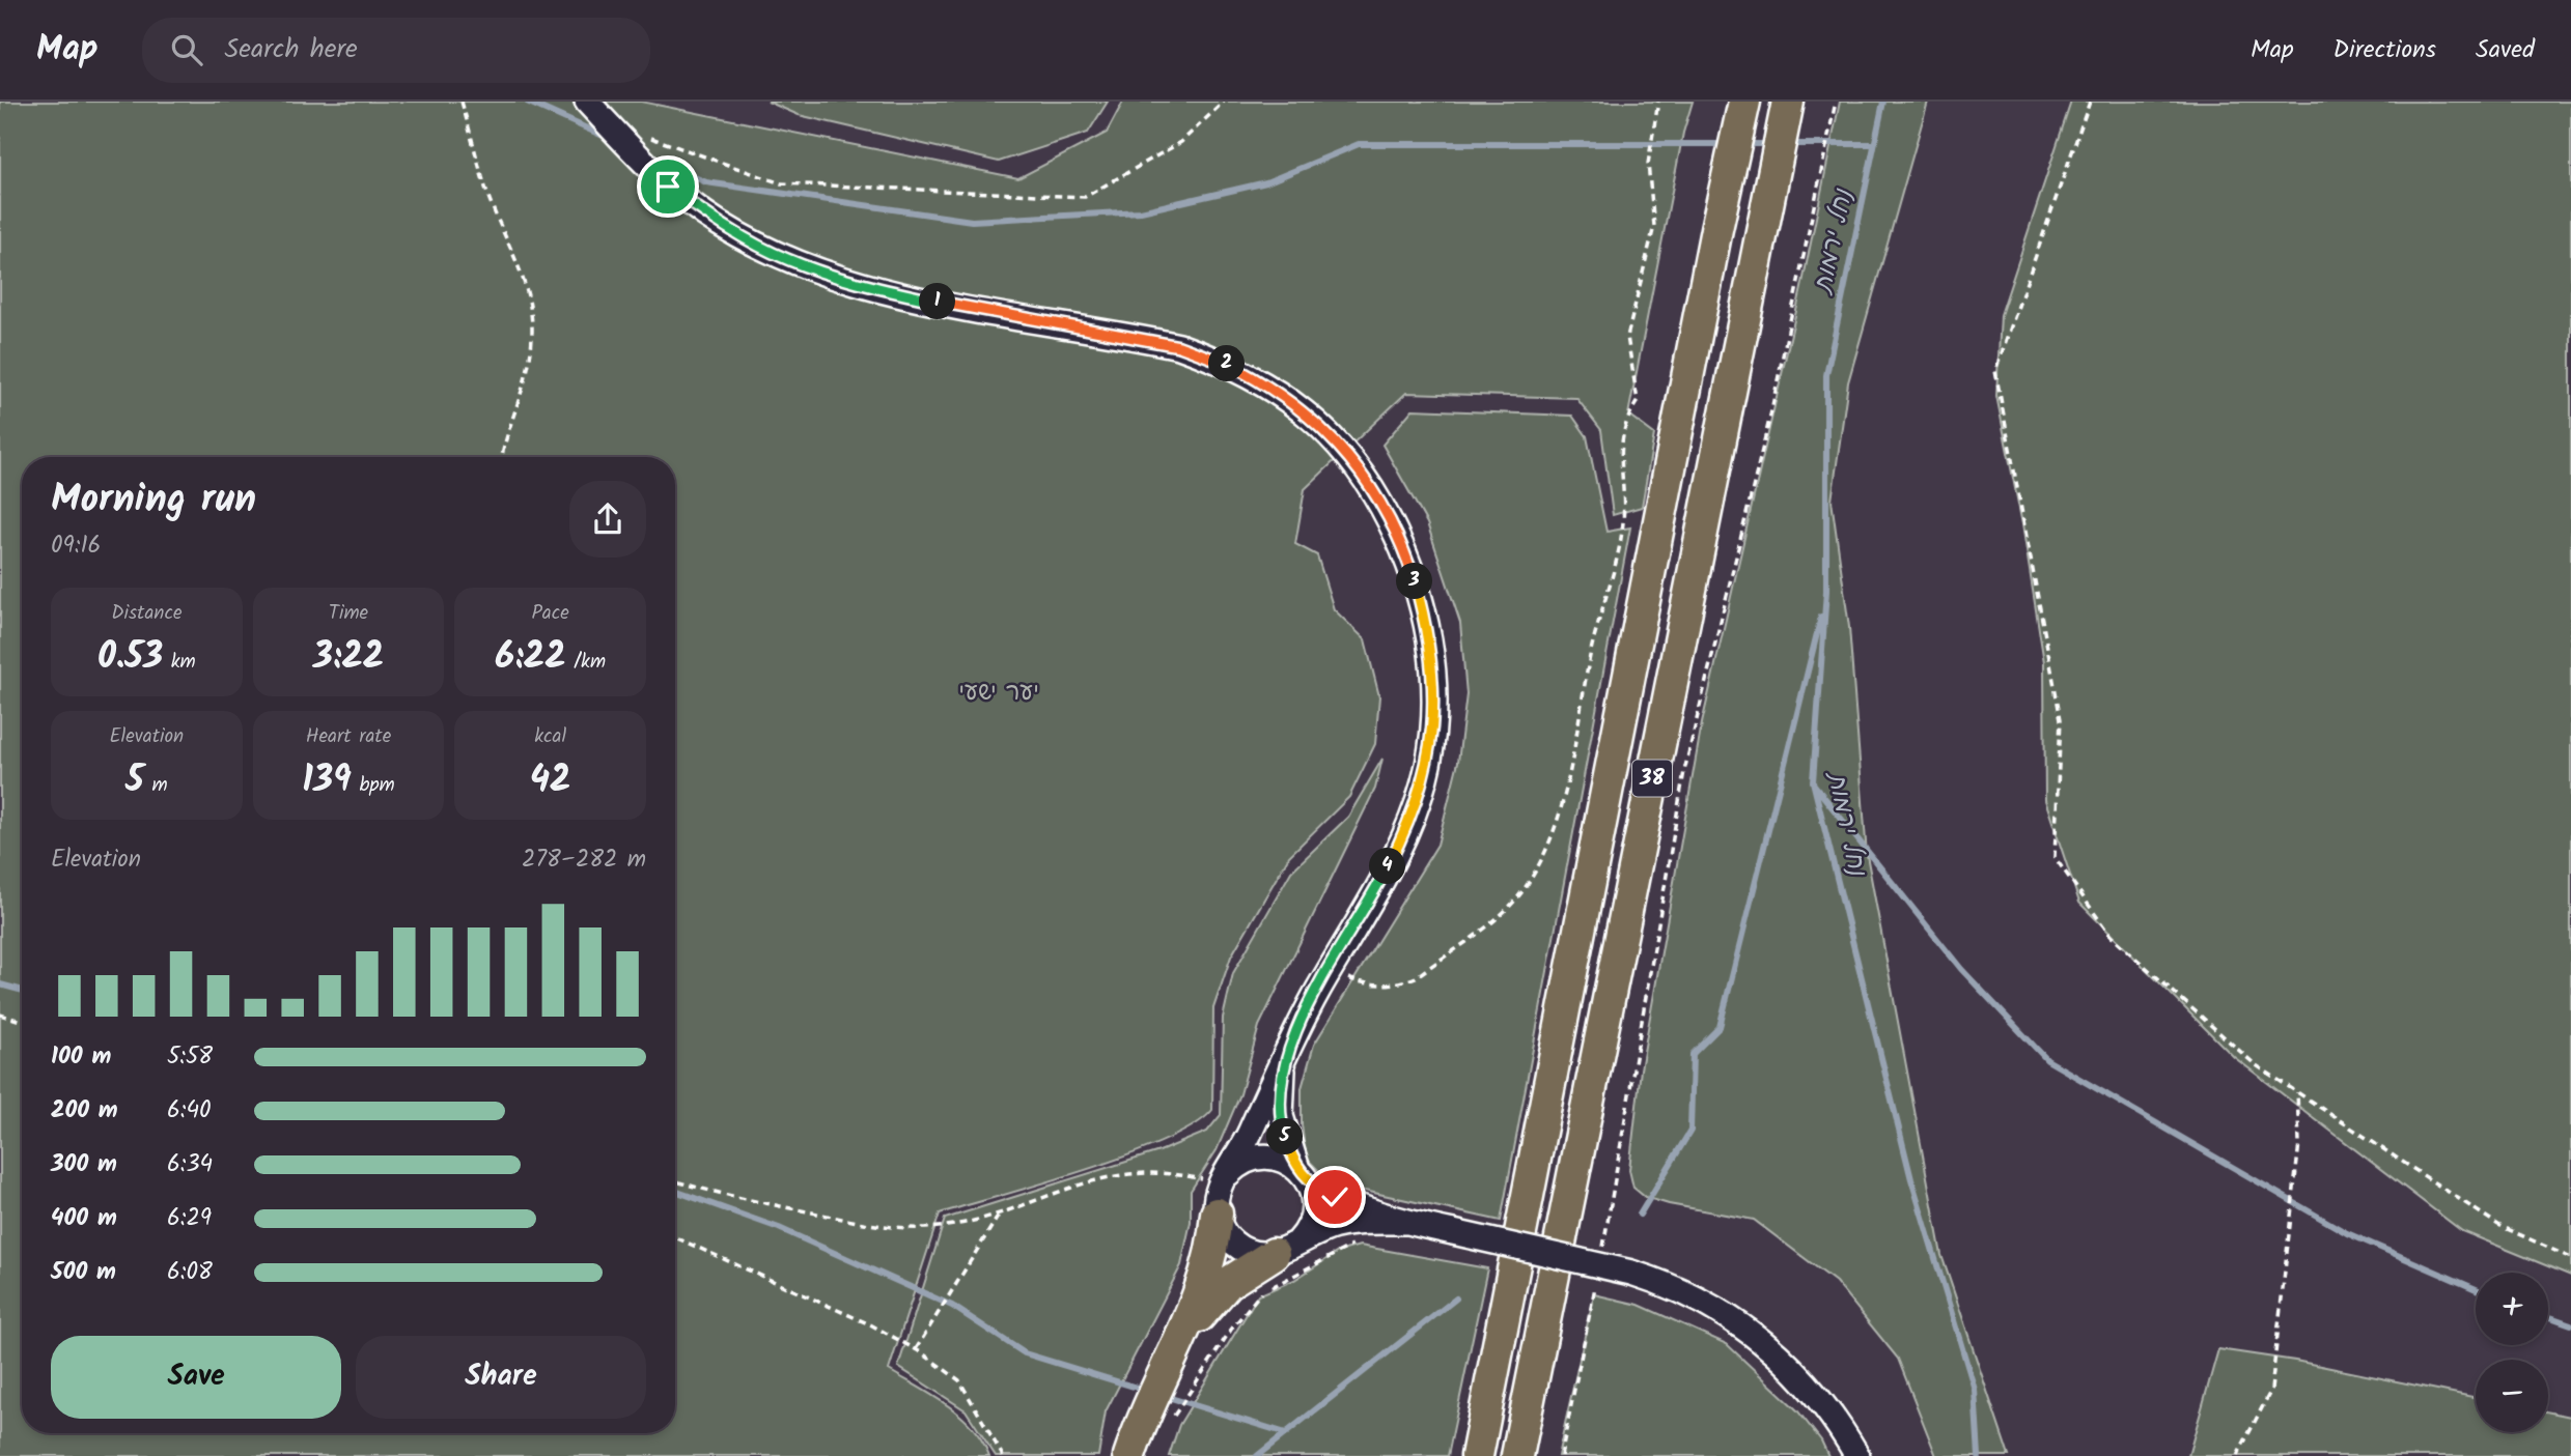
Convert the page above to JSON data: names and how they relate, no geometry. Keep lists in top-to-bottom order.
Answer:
{
  "streets": {
    "highway": ["38"]
  },
  "water": ["נחל ירמות"],
  "parks": ["יער ישעי"],
  "page": {
    "header": "Map",
    "search": "Search here",
    "nav": ["Map", "Directions", "Saved"],
    "pins": [
      "1",
      "2",
      "3",
      "4",
      "5"
    ],
    "heading": ["Morning run", "09:16"],
    "stats": [
      ["Distance", "0.53 km"],
      ["Time", "3:22"],
      ["Pace", "6:22 /km"],
      ["Elevation", "5 m"],
      ["Heart rate", "139 bpm"],
      ["kcal", "42"]
    ],
    "chart": ["Elevation", "278–282 m"],
    "list": [
      {
        "name": "100 m",
        "note": "5:58"
      },
      {
        "name": "200 m",
        "note": "6:40"
      },
      {
        "name": "300 m",
        "note": "6:34"
      },
      {
        "name": "400 m",
        "note": "6:29"
      },
      {
        "name": "500 m",
        "note": "6:08"
      }
    ],
    "map_buttons": ["+", "−"],
    "buttons": ["Save", "Share"]
  }
}
